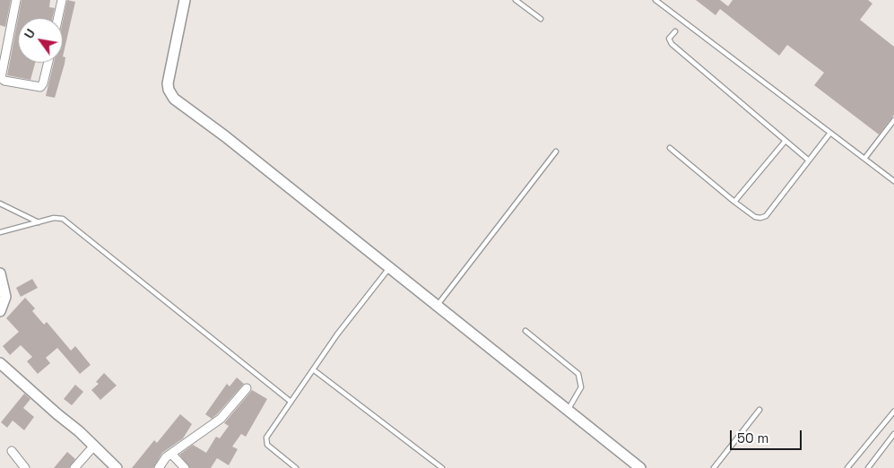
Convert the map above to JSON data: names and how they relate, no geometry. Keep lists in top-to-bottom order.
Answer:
{
  "scale_bar": "50 m",
  "north": "top left"
}
